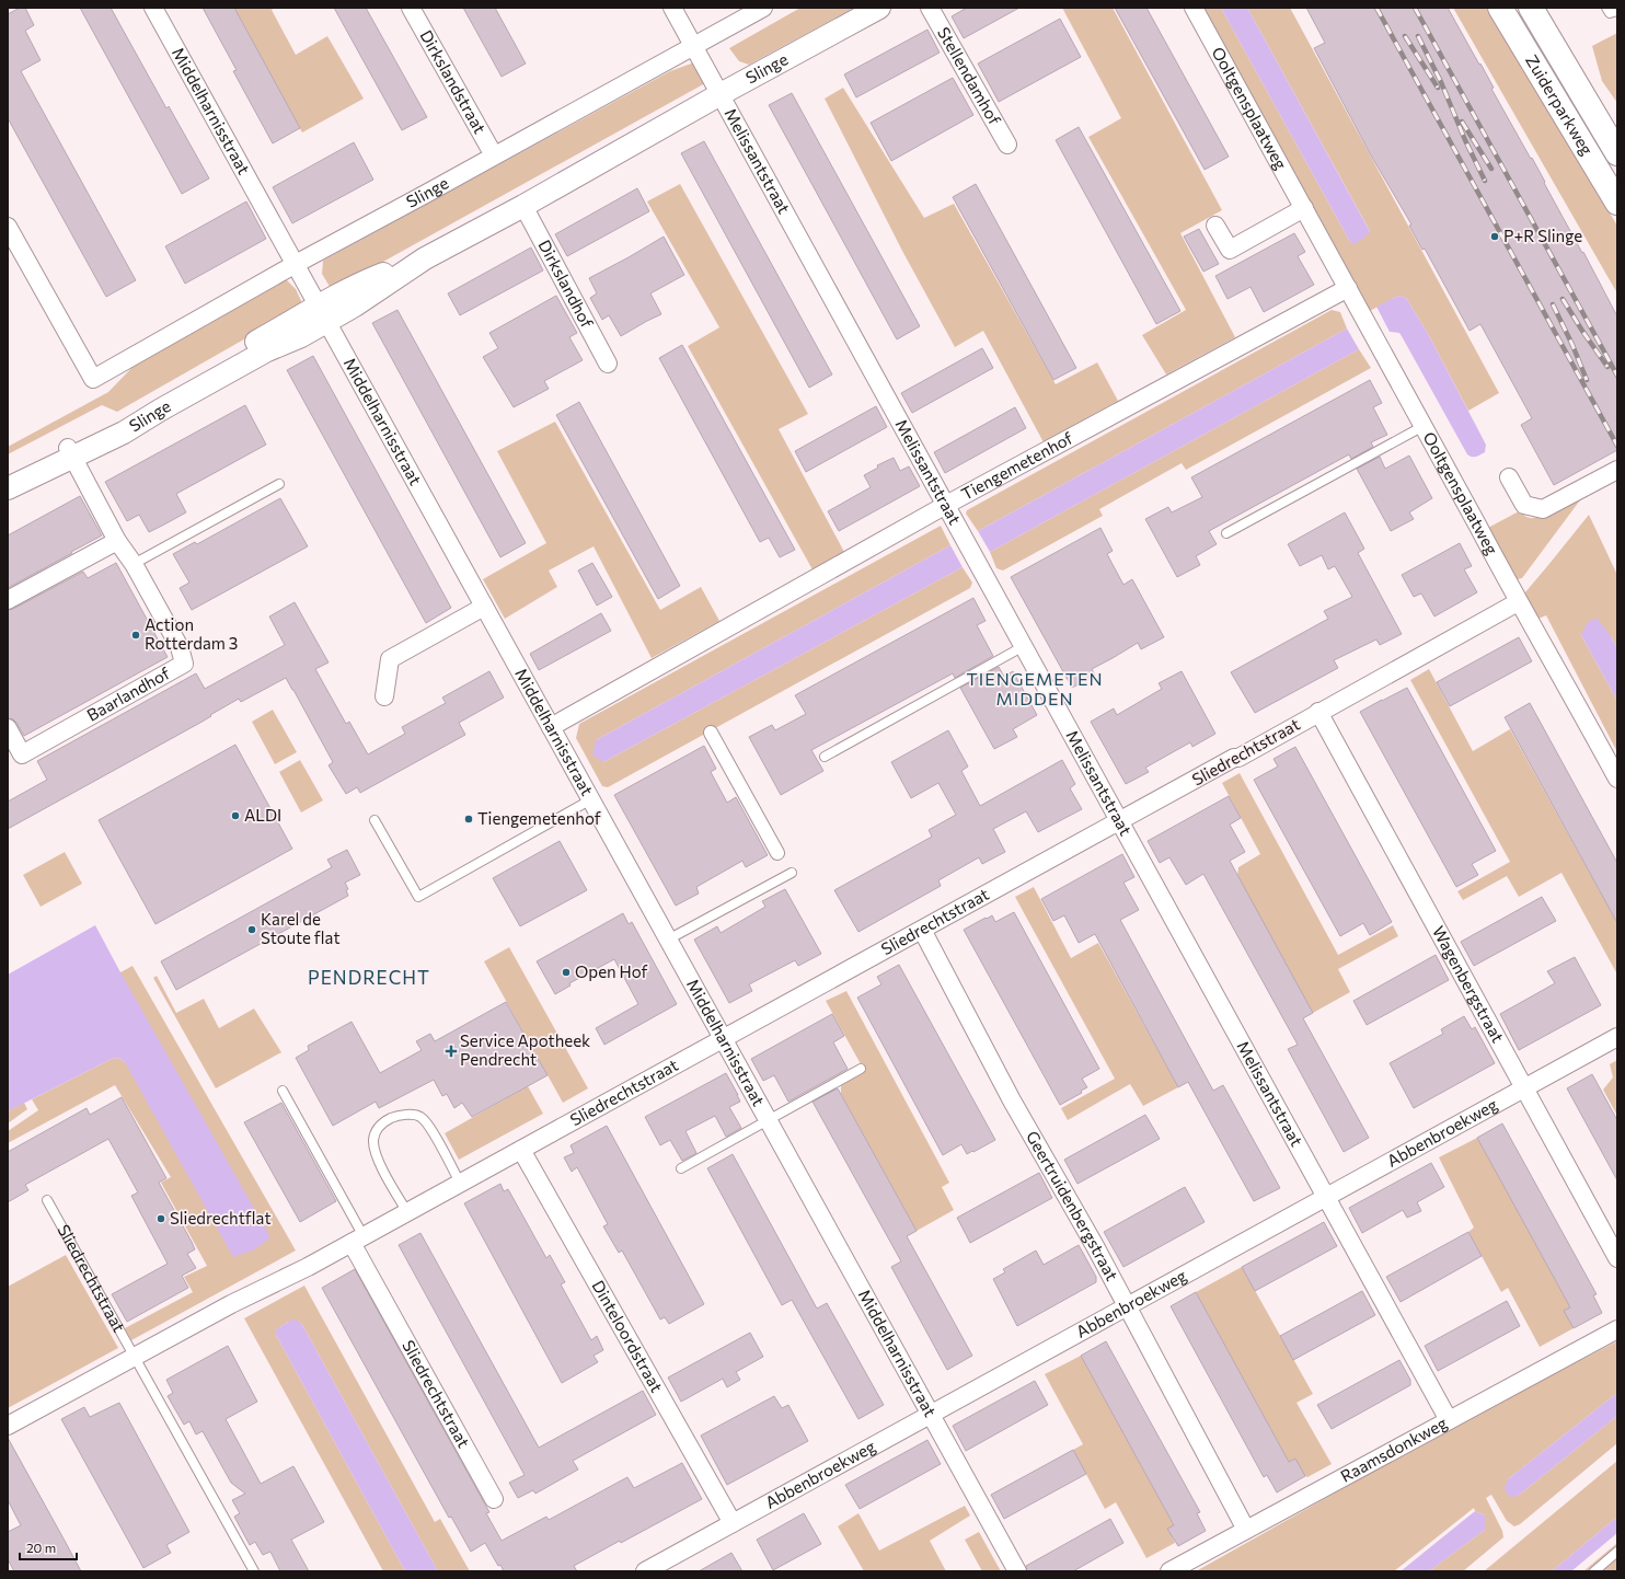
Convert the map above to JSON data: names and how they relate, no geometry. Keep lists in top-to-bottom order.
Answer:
{
  "streets": {
    "main road": ["Zuiderparkweg"],
    "street": [
      "Slinge",
      "Stellendamhof",
      "Dirkslandstraat",
      "Ooltgensplaatweg",
      "Middelharnisstraat",
      "Melissantstraat",
      "Dirkslandhof",
      "Tiengemetenhof",
      "Baarlandhof",
      "Sliedrechtstraat",
      "Wagenbergstraat",
      "Abbenbroekweg",
      "Geertruidenbergstraat",
      "Dinteloordstraat",
      "Raamsdonkweg"
    ]
  },
  "crossings": [
    ["Slinge", "Dirkslandstraat"],
    ["Slinge", "Middelharnisstraat"],
    ["Slinge", "Melissantstraat"],
    ["Slinge", "Dirkslandhof"],
    ["Slinge", "Baarlandhof"],
    ["Ooltgensplaatweg", "Tiengemetenhof"],
    ["Ooltgensplaatweg", "Sliedrechtstraat"],
    ["Middelharnisstraat", "Tiengemetenhof"],
    ["Middelharnisstraat", "Sliedrechtstraat"],
    ["Middelharnisstraat", "Abbenbroekweg"],
    ["Melissantstraat", "Tiengemetenhof"],
    ["Melissantstraat", "Sliedrechtstraat"],
    ["Melissantstraat", "Abbenbroekweg"],
    ["Melissantstraat", "Raamsdonkweg"],
    ["Sliedrechtstraat", "Wagenbergstraat"],
    ["Sliedrechtstraat", "Geertruidenbergstraat"],
    ["Sliedrechtstraat", "Dinteloordstraat"],
    ["Wagenbergstraat", "Abbenbroekweg"],
    ["Abbenbroekweg", "Geertruidenbergstraat"],
    ["Abbenbroekweg", "Dinteloordstraat"],
    ["Geertruidenbergstraat", "Raamsdonkweg"]
  ],
  "districts": ["TIENGEMETEN MIDDEN", "PENDRECHT"],
  "places": {
    "other": [
      "P+R Slinge",
      "Action Rotterdam 3",
      "ALDI",
      "Tiengemetenhof",
      "Karel de Stoute flat",
      "Open Hof",
      "Sliedrechtflat"
    ],
    "health": ["Service Apotheek Pendrecht"]
  },
  "scale_bar": "20 m"
}
